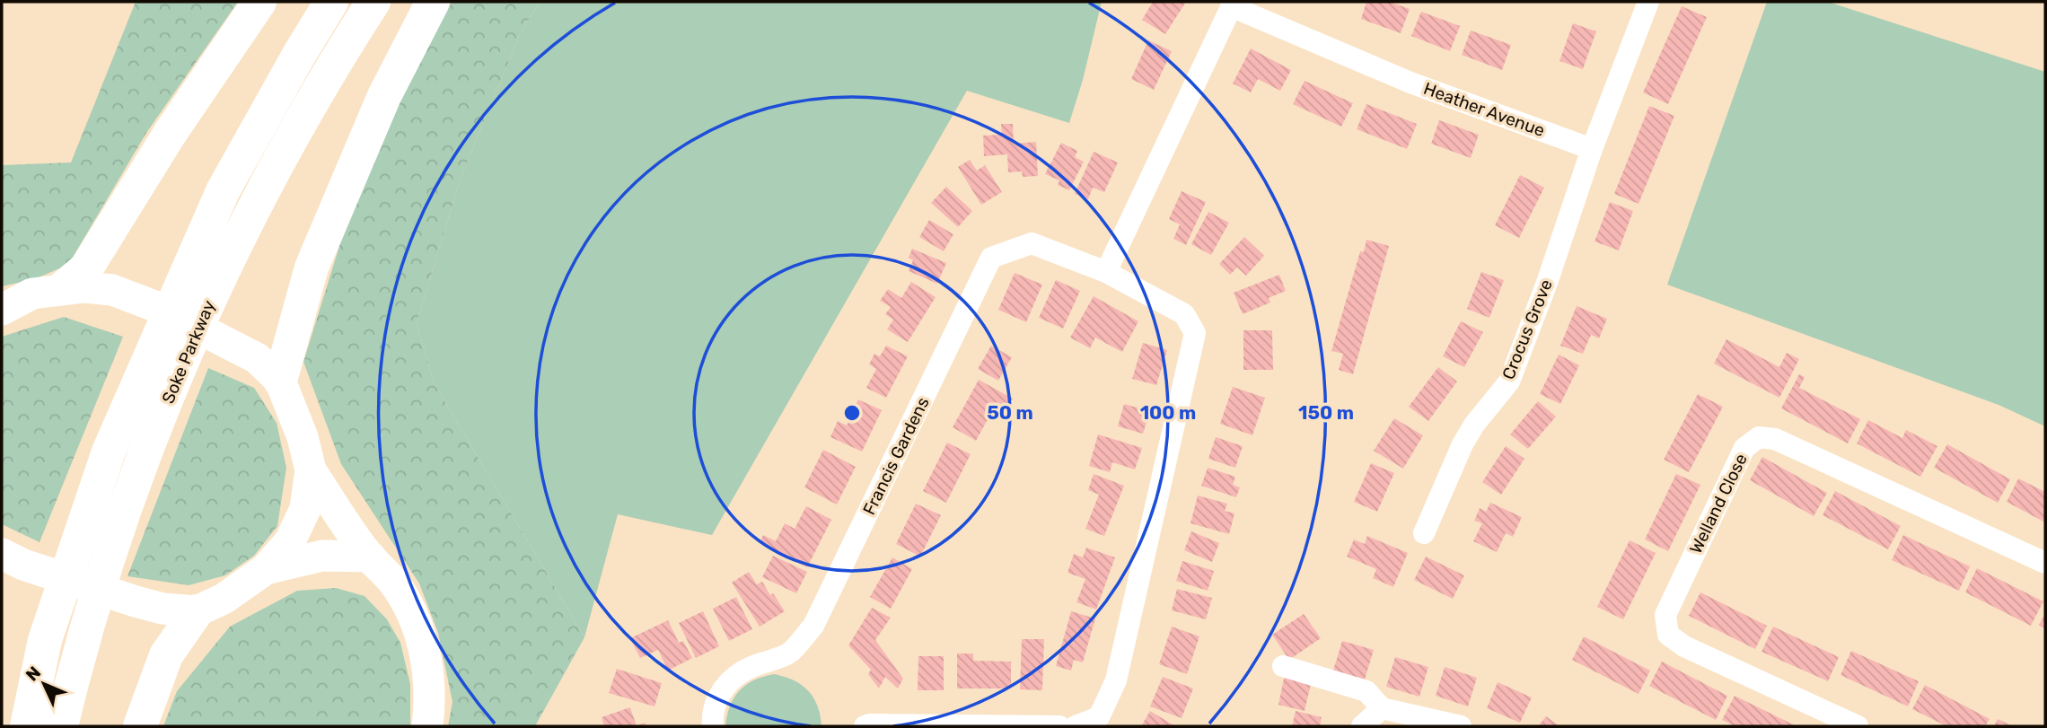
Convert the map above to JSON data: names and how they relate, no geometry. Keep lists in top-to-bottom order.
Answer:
{
  "streets": {
    "highway": ["Soke Parkway"],
    "street": [
      "Heather Avenue",
      "Crocus Grove",
      "Francis Gardens",
      "Welland Close"
    ]
  },
  "crossings": [
    ["Heather Avenue", "Crocus Grove"]
  ],
  "north": "top left",
  "rings": ["50 m", "100 m", "150 m"]
}
